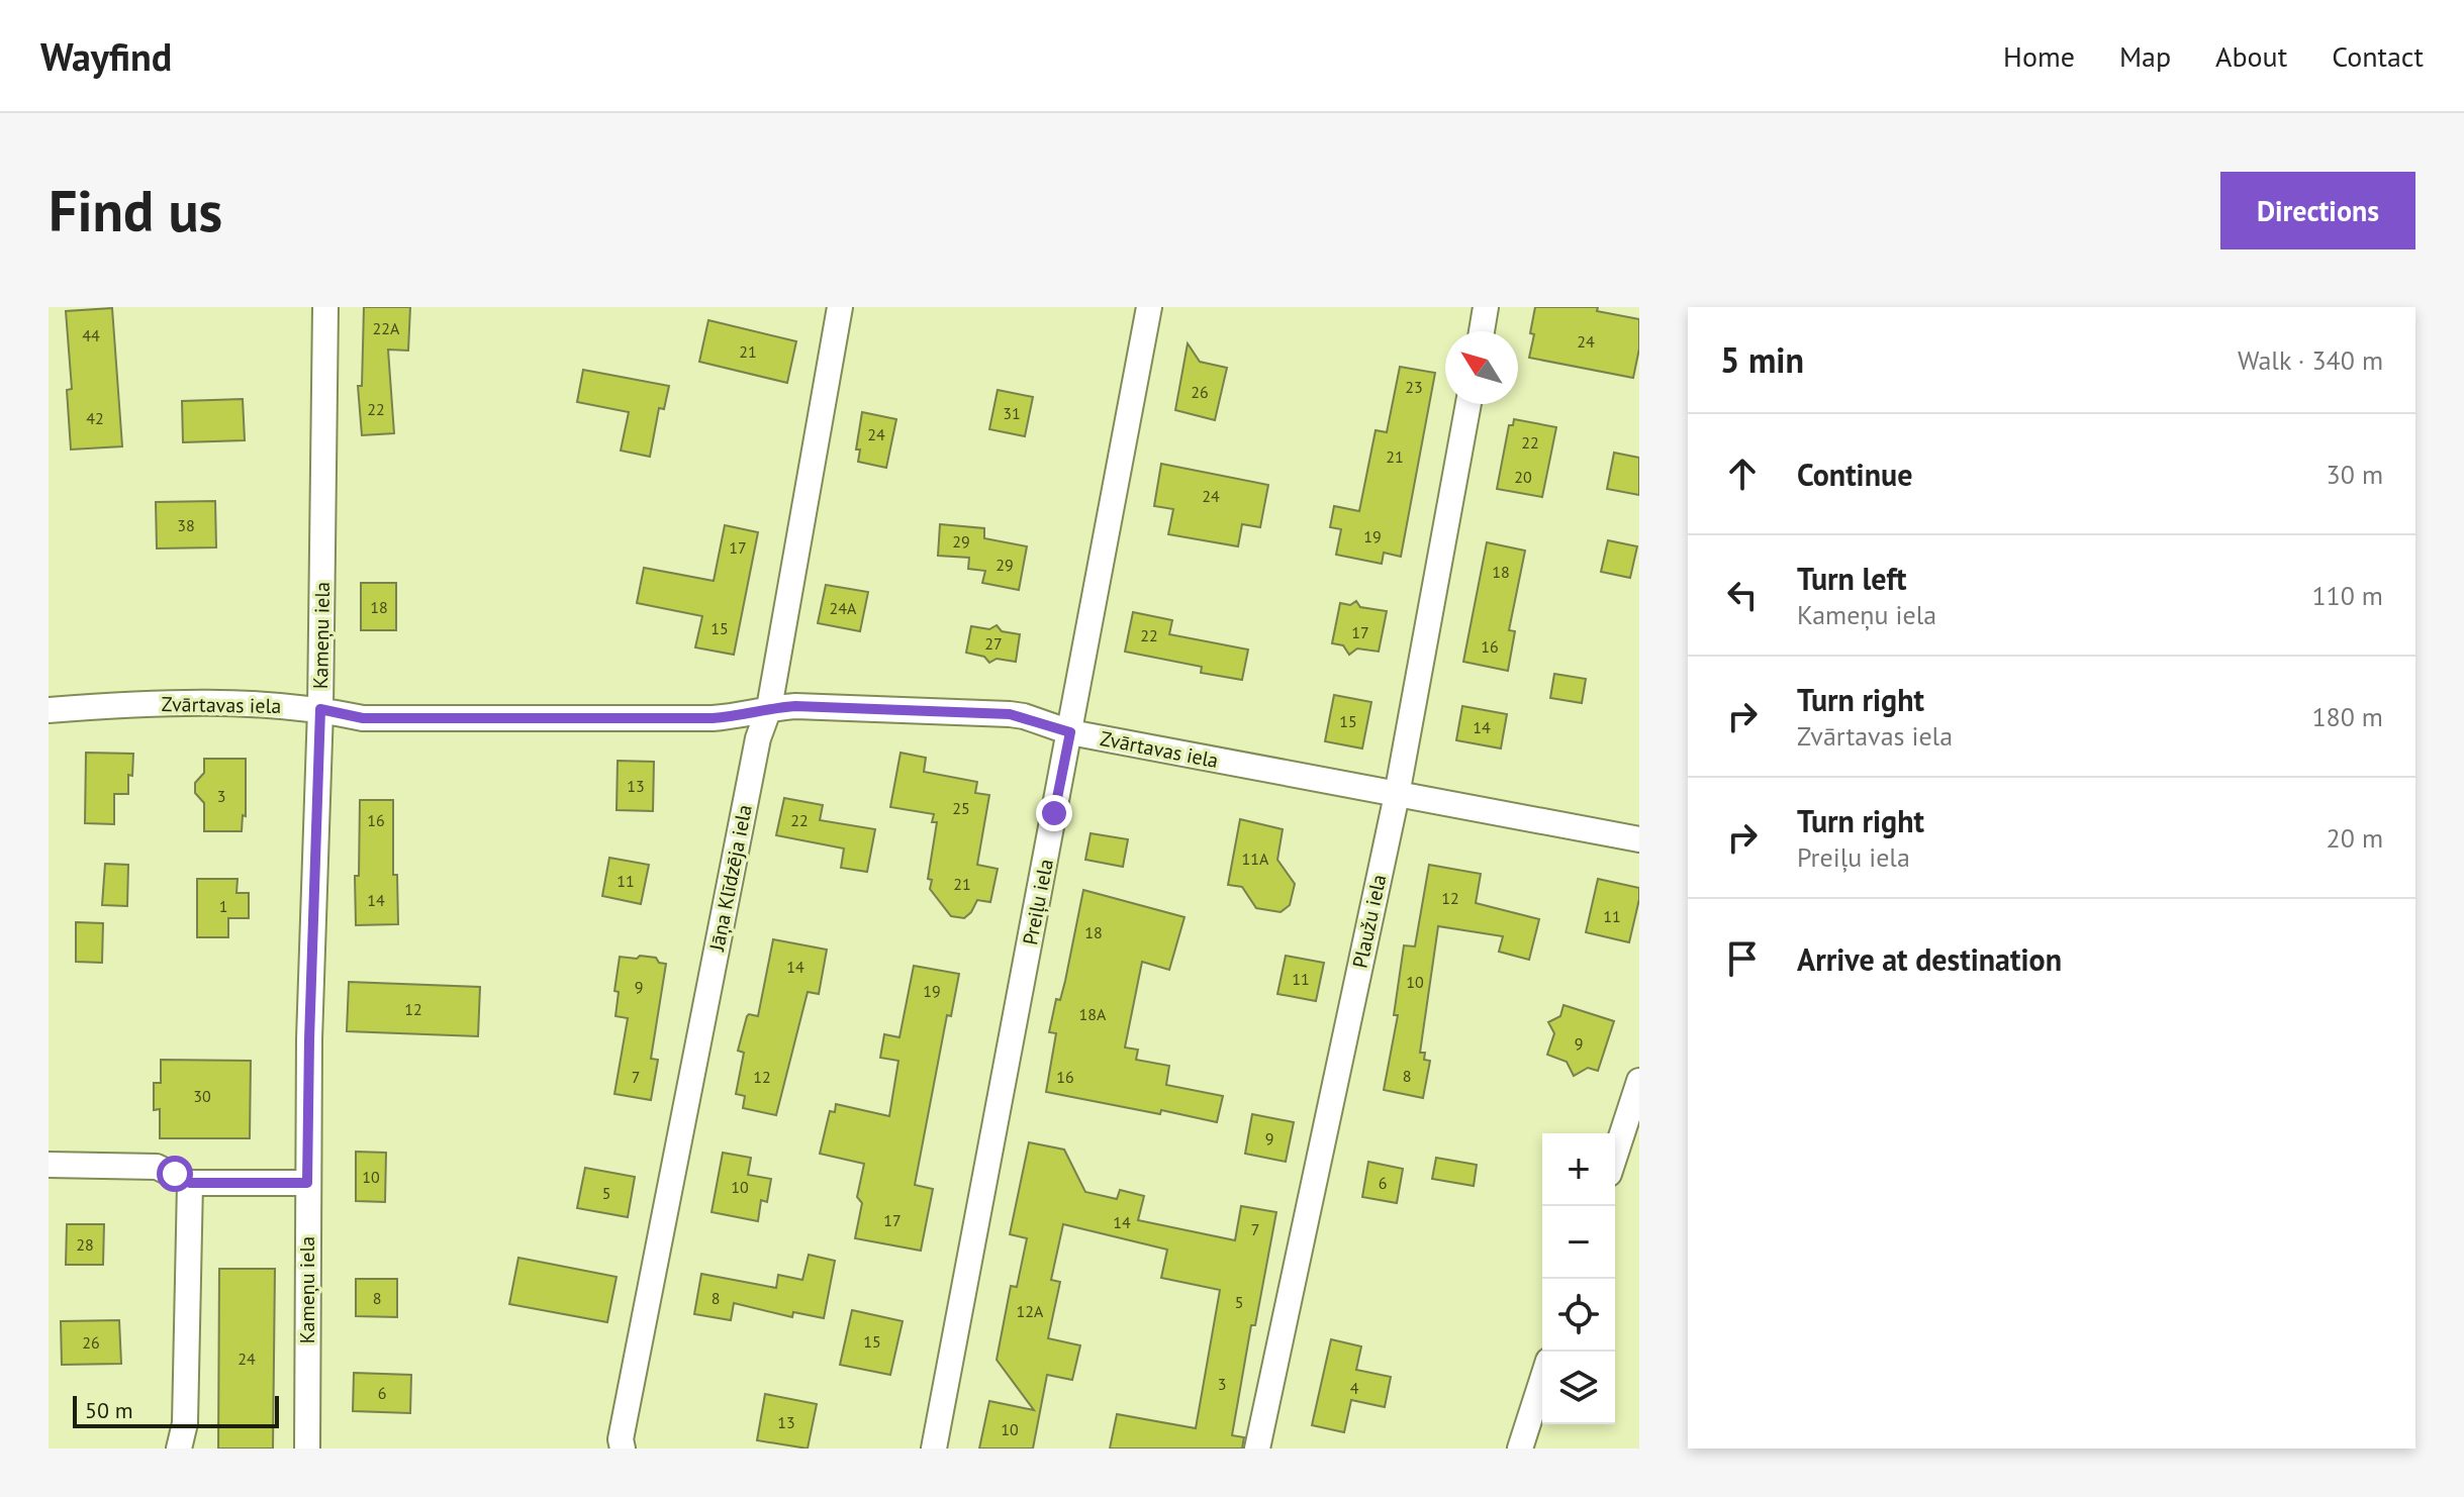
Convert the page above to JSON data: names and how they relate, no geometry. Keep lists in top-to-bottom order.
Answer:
{
  "streets": {
    "street": [
      "Kameņu iela",
      "Zvārtavas iela",
      "Jāņa Klīdzēja iela",
      "Preiļu iela",
      "Plaužu iela"
    ]
  },
  "crossings": [
    ["Kameņu iela", "Zvārtavas iela"],
    ["Zvārtavas iela", "Jāņa Klīdzēja iela"],
    ["Zvārtavas iela", "Preiļu iela"],
    ["Zvārtavas iela", "Plaužu iela"]
  ],
  "house_numbers": [
    "22A",
    "44",
    "24",
    "21",
    "23",
    "26",
    "22",
    "31",
    "42",
    "24",
    "22",
    "21",
    "20",
    "24",
    "38",
    "19",
    "29",
    "17",
    "29",
    "18",
    "18",
    "24A",
    "15",
    "17",
    "22",
    "27",
    "16",
    "15",
    "14",
    "13",
    "3",
    "25",
    "16",
    "22",
    "11A",
    "11",
    "21",
    "12",
    "14",
    "1",
    "11",
    "18",
    "14",
    "11",
    "10",
    "9",
    "19",
    "12",
    "18A",
    "9",
    "8",
    "7",
    "12",
    "16",
    "30",
    "9",
    "10",
    "6",
    "10",
    "5",
    "17",
    "14",
    "7",
    "28",
    "8",
    "8",
    "5",
    "12A",
    "15",
    "26",
    "24",
    "3",
    "4",
    "6",
    "13",
    "10"
  ],
  "scale_bar": "50 m",
  "north": "top left",
  "page": {
    "header": "Wayfind",
    "nav": [
      "Home",
      "Map",
      "About",
      "Contact"
    ],
    "buttons": "Directions",
    "title": "Find us",
    "heading": ["5 min", "Walk · 340 m"],
    "list": [
      ["Continue", "30 m"],
      ["Turn left", "Kameņu iela", "110 m"],
      ["Turn right", "Zvārtavas iela", "180 m"],
      ["Turn right", "Preiļu iela", "20 m"],
      "Arrive at destination"
    ],
    "map_buttons": ["+", "−"],
    "scale": "50 m"
  }
}
